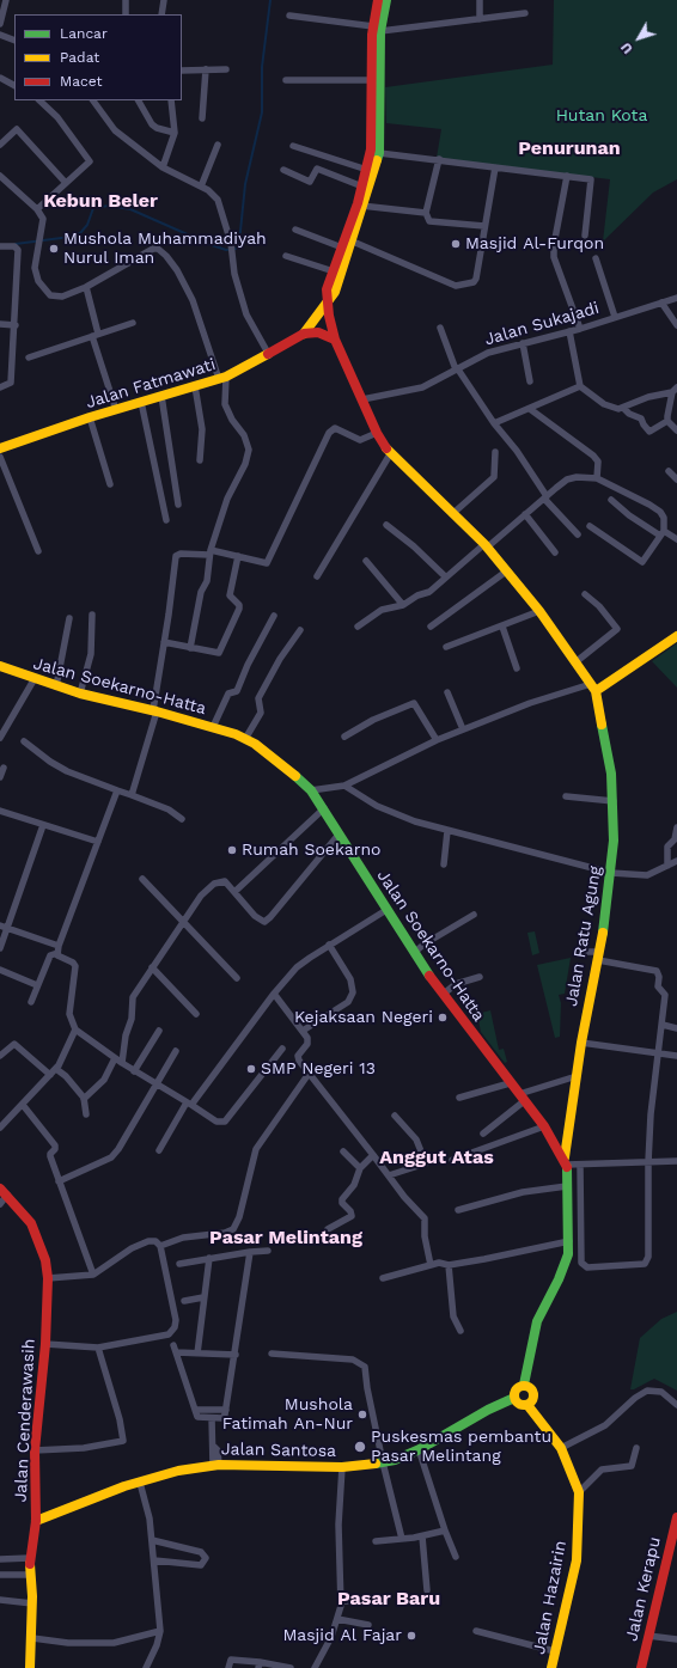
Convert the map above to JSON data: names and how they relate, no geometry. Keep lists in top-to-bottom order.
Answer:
{
  "streets": {
    "street": [
      "Jalan Sukajadi",
      "Jalan Fatmawati",
      "Jalan Soekarno-Hatta",
      "Jalan Ratu Agung",
      "Jalan Cenderawasih",
      "Jalan Santosa",
      "Jalan Kerapu",
      "Jalan Hazairin"
    ]
  },
  "crossings": [
    ["Jalan Soekarno-Hatta", "Jalan Ratu Agung"],
    ["Jalan Ratu Agung", "Jalan Santosa"],
    ["Jalan Ratu Agung", "Jalan Hazairin"],
    ["Jalan Cenderawasih", "Jalan Santosa"],
    ["Jalan Santosa", "Jalan Hazairin"]
  ],
  "districts": [
    "Penurunan",
    "Kebun Beler",
    "Anggut Atas",
    "Pasar Melintang",
    "Pasar Baru"
  ],
  "parks": ["Hutan Kota"],
  "places": [
    "Masjid Al-Furqon",
    "Mushola Muhammadiyah Nurul Iman",
    "Rumah Soekarno",
    "Kejaksaan Negeri",
    "SMP Negeri 13",
    "Mushola Fatimah An-Nur",
    "Puskesmas pembantu Pasar Melintang",
    "Masjid Al Fajar"
  ],
  "legend": ["Lancar", "Padat", "Macet"],
  "north": "bottom left"
}
